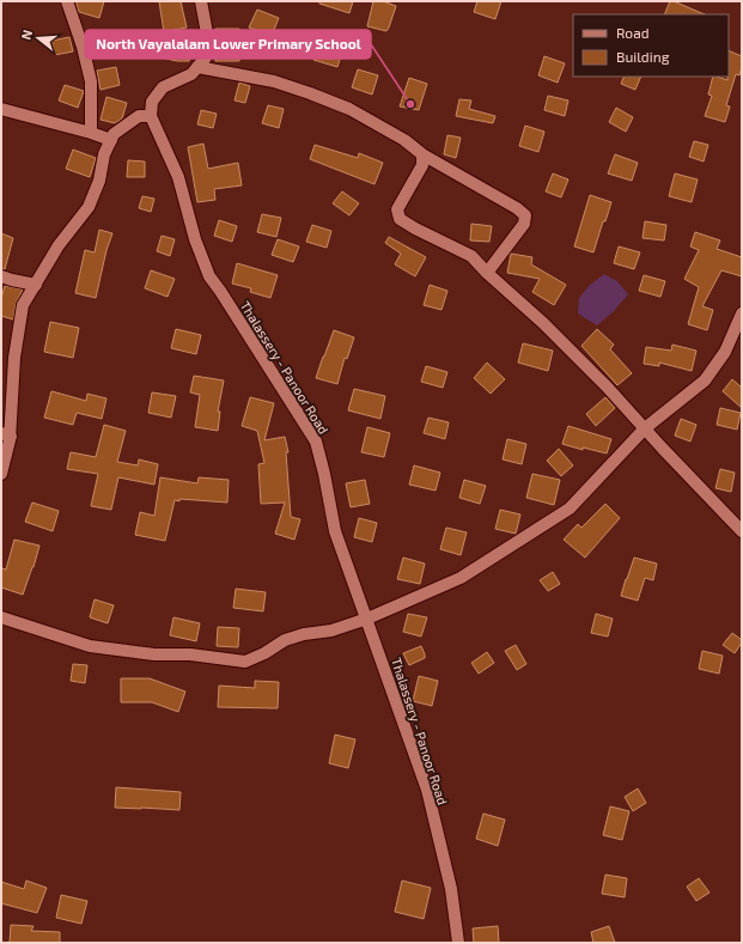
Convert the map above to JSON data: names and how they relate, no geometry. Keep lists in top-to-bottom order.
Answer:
{
  "streets": {
    "street": ["Thalassery - Panoor Road"]
  },
  "places": ["North Vayalalam Lower Primary School"],
  "legend": ["Road", "Building"],
  "north": "left"
}
